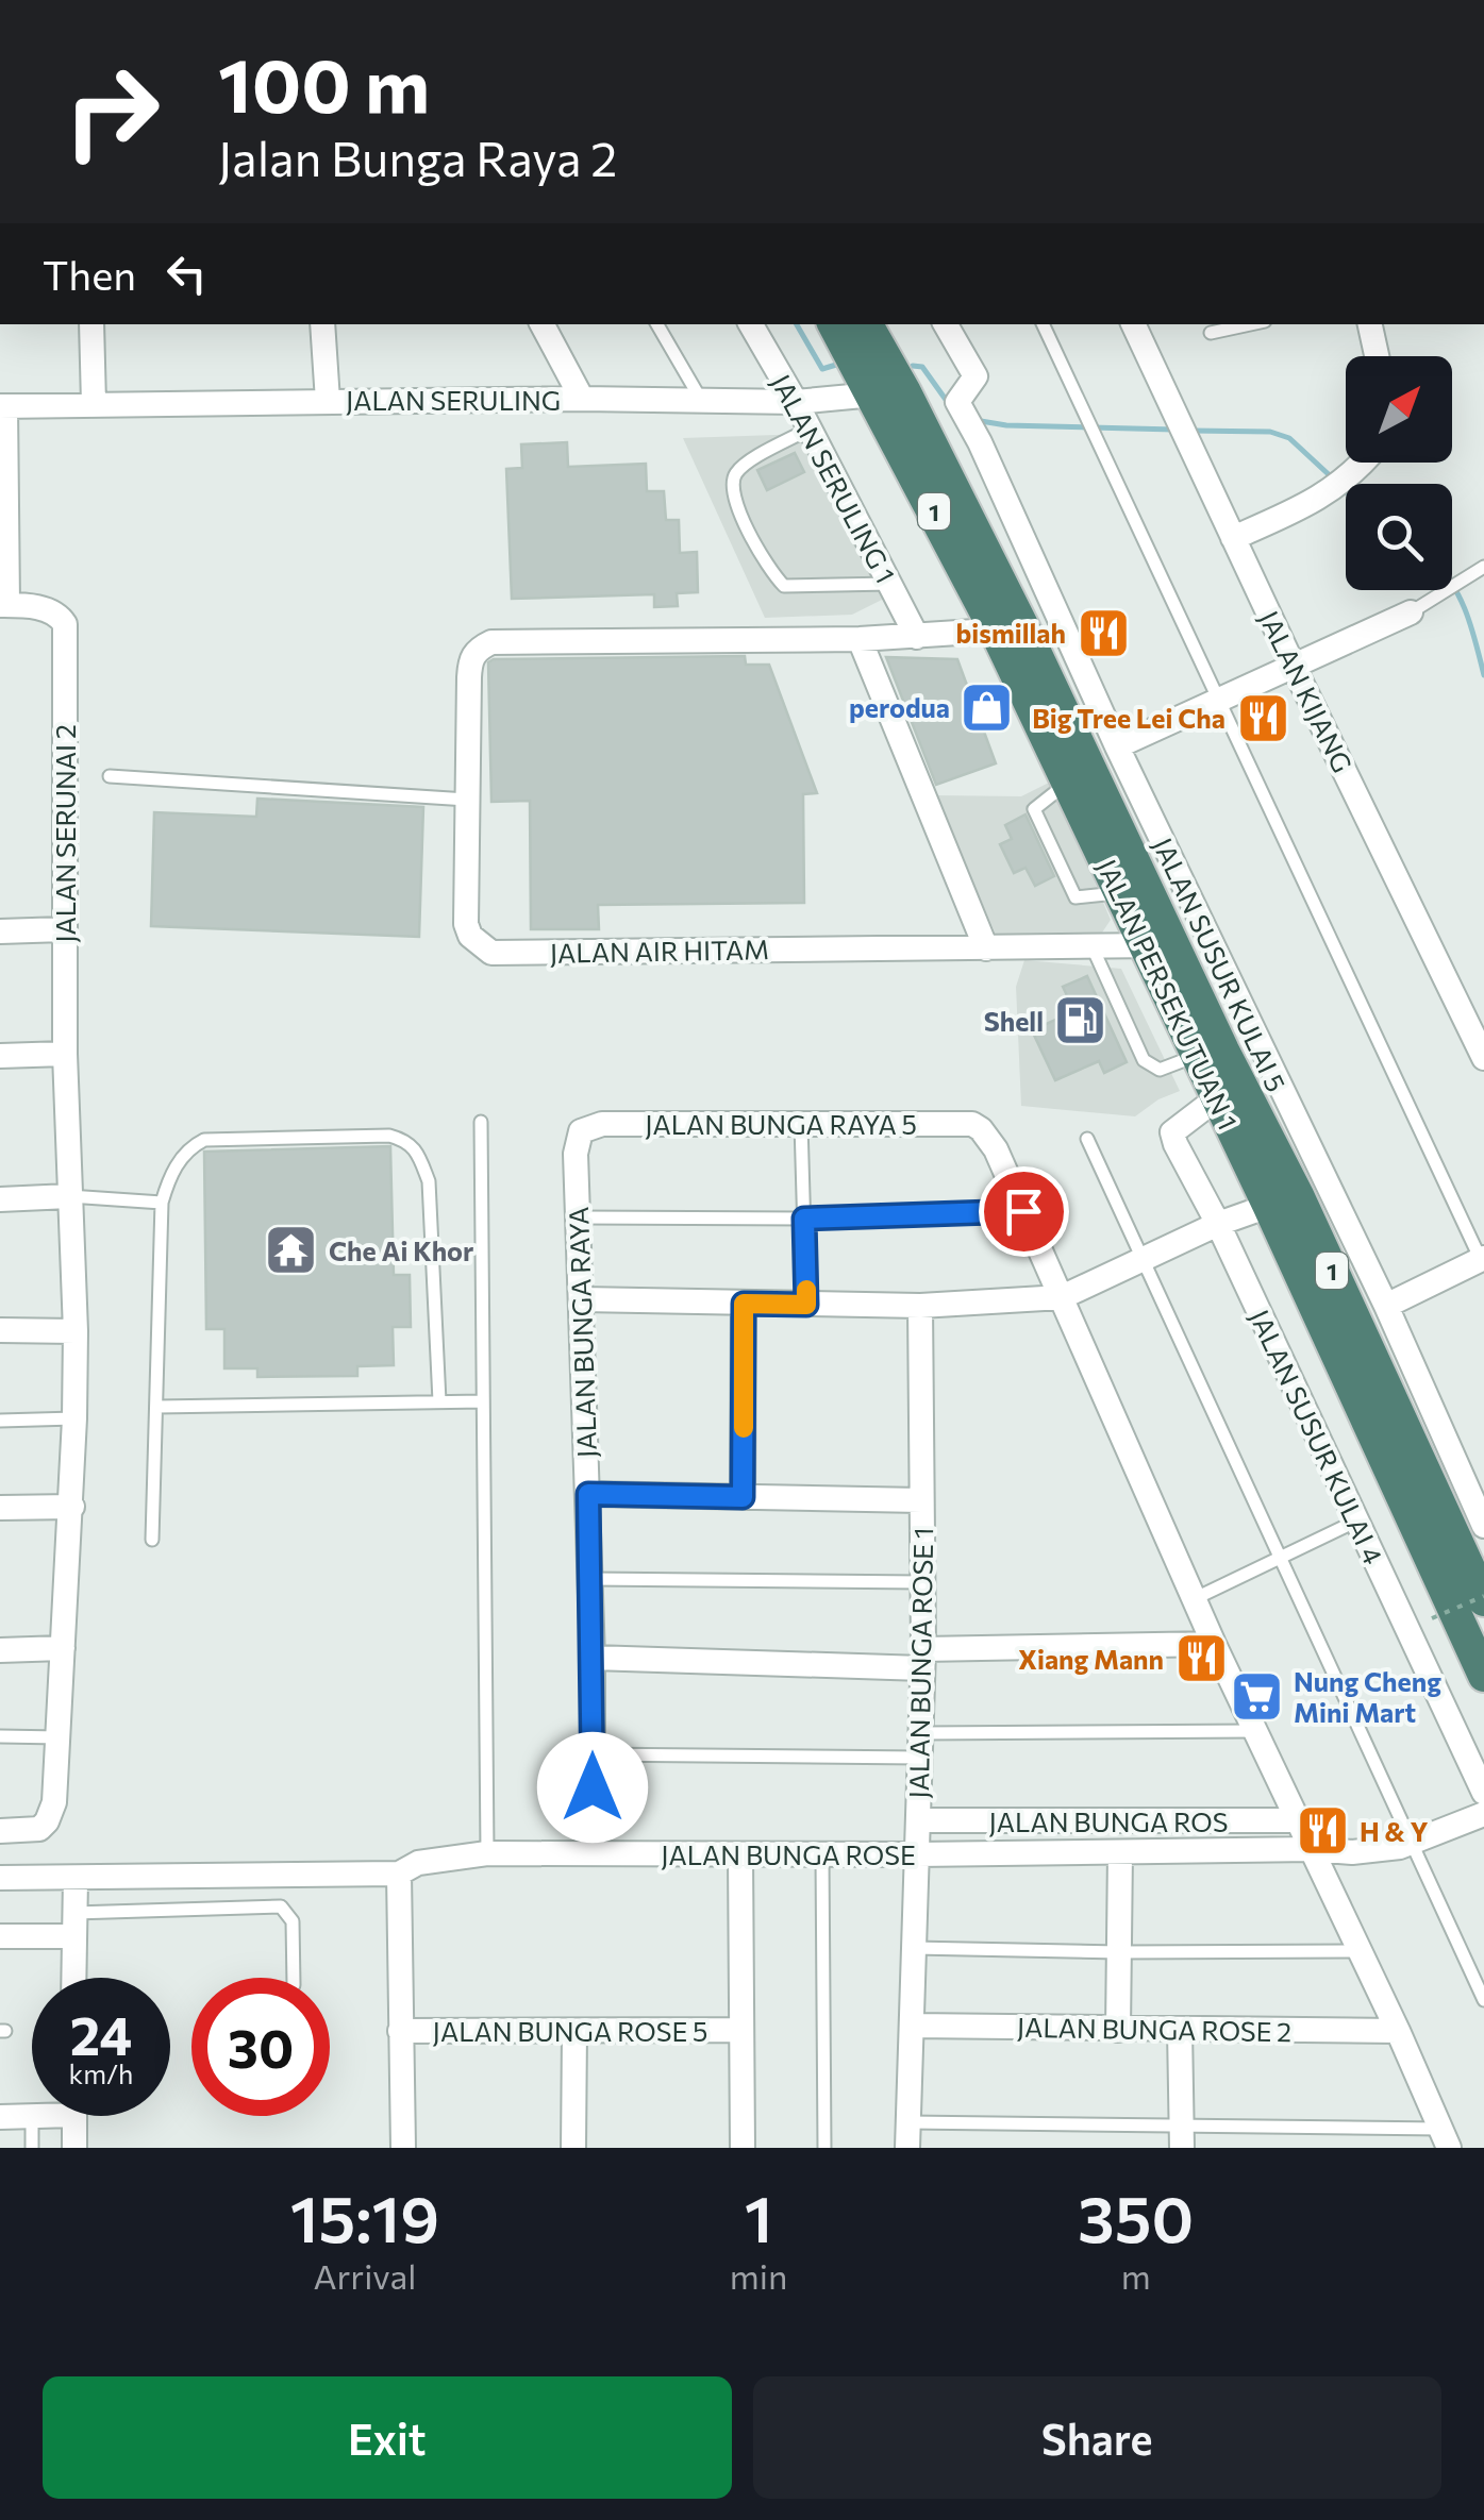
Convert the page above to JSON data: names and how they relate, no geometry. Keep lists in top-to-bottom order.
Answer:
{
  "streets": {
    "highway": ["1", "JALAN PERSEKUTUAN 1"],
    "street": [
      "JALAN SERULING",
      "JALAN SERULING 1",
      "JALAN KIJANG",
      "JALAN SERUNAI 2",
      "JALAN AIR HITAM",
      "JALAN SUSUR KULAI 5",
      "JALAN BUNGA RAYA 5",
      "JALAN BUNGA RAYA",
      "JALAN SUSUR KULAI 4",
      "JALAN BUNGA ROSE 1",
      "JALAN BUNGA ROS",
      "JALAN BUNGA ROSE",
      "JALAN BUNGA ROSE 2",
      "JALAN BUNGA ROSE 5"
    ]
  },
  "crossings": [
    ["JALAN SERULING", "JALAN SERULING 1"],
    ["JALAN SERULING", "JALAN PERSEKUTUAN 1"],
    ["JALAN AIR HITAM", "JALAN PERSEKUTUAN 1"],
    ["JALAN PERSEKUTUAN 1", "JALAN SUSUR KULAI 4"],
    ["JALAN BUNGA RAYA 5", "JALAN BUNGA RAYA"],
    ["JALAN BUNGA RAYA", "JALAN BUNGA ROSE"],
    ["JALAN BUNGA ROSE 1", "JALAN BUNGA ROS"],
    ["JALAN BUNGA ROSE 1", "JALAN BUNGA ROSE"],
    ["JALAN BUNGA ROSE 1", "JALAN BUNGA ROSE 2"]
  ],
  "places": {
    "restaurant": [
      "bismillah",
      "Big Tree Lei Cha",
      "Xiang Mann",
      "H & Y"
    ],
    "shop": ["perodua"],
    "fuel station": ["Shell"],
    "temple": ["Che Ai Khor"],
    "supermarket": ["Nung Cheng Mini Mart"]
  },
  "north": "top right",
  "page": {
    "turn": ["100 m", "Jalan Bunga Raya 2"],
    "then": "Then",
    "speed": "24 km/h",
    "limit": "30",
    "eta": [
      "15:19",
      "Arrival",
      "1",
      "min",
      "350",
      "m"
    ],
    "buttons": ["Exit", "Share"]
  }
}
